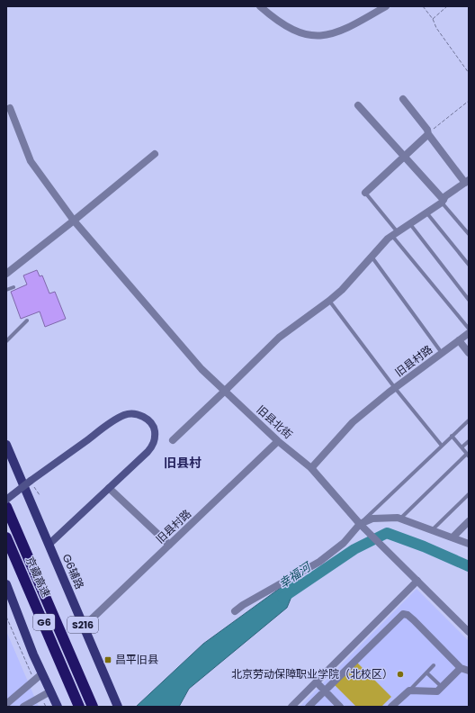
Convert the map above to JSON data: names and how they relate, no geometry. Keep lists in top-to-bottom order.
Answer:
{
  "streets": {
    "highway": ["京藏高速", "G6"],
    "main road": ["G6辅路", "S216"],
    "street": ["旧县村路", "旧县北街"]
  },
  "crossings": [
    ["旧县村路", "旧县北街"],
    ["旧县村路", "G6辅路"]
  ],
  "districts": ["旧县村"],
  "water": ["幸福河"],
  "places": {
    "transit": ["昌平旧县"],
    "other": ["北京劳动保障职业学院（北校区）"]
  }
}
